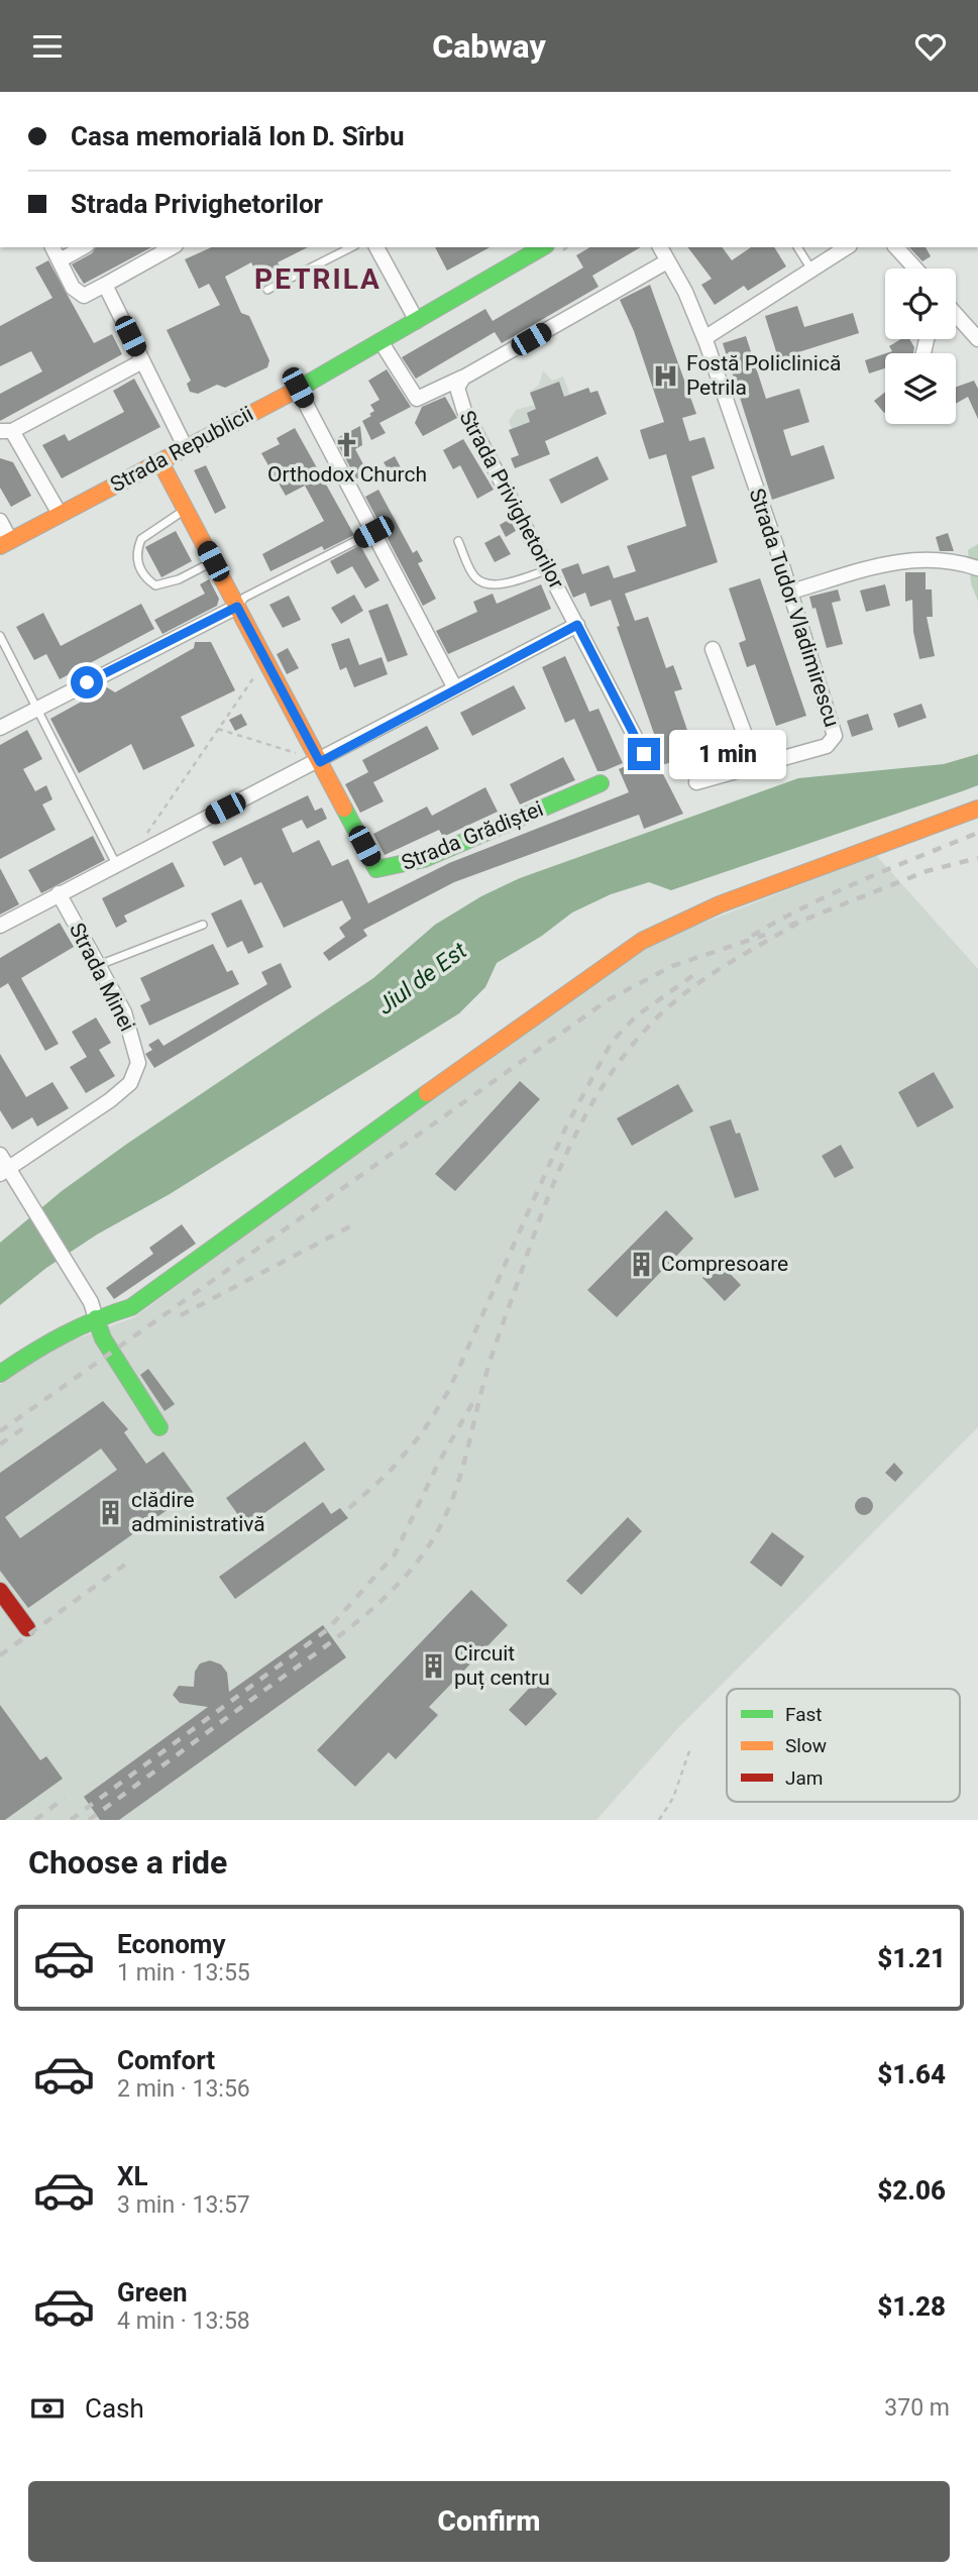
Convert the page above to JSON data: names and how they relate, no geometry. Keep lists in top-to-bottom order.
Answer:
{
  "streets": {
    "street": [
      "Strada Republicii",
      "Strada Privighetorilor",
      "Strada Tudor Vladimirescu",
      "Strada Grădiștei",
      "Strada Minei"
    ]
  },
  "crossings": [
    ["Strada Republicii", "Strada Grădiștei"],
    ["Strada Privighetorilor", "Strada Tudor Vladimirescu"]
  ],
  "districts": ["PETRILA"],
  "water": ["Jiul de Est"],
  "places": {
    "hospital": ["Fostă Policlinică Petrila"],
    "church": ["Orthodox Church"],
    "building": ["Compresoare", "clădire administrativă", "Circuit puț centru"]
  },
  "legend": ["Fast", "Slow", "Jam"],
  "page": {
    "header": "Cabway",
    "banner": ["Casa memorială Ion D. Sîrbu", "Strada Privighetorilor"],
    "bubble": "1 min",
    "heading": "Choose a ride",
    "list": [
      {
        "name": "Economy",
        "note": "1 min · 13:55",
        "value": "$1.21"
      },
      {
        "name": "Comfort",
        "note": "2 min · 13:56",
        "value": "$1.64"
      },
      {
        "name": "XL",
        "note": "3 min · 13:57",
        "value": "$2.06"
      },
      {
        "name": "Green",
        "note": "4 min · 13:58",
        "value": "$1.28"
      }
    ],
    "pay": ["Cash", "370 m"],
    "buttons": "Confirm"
  }
}
